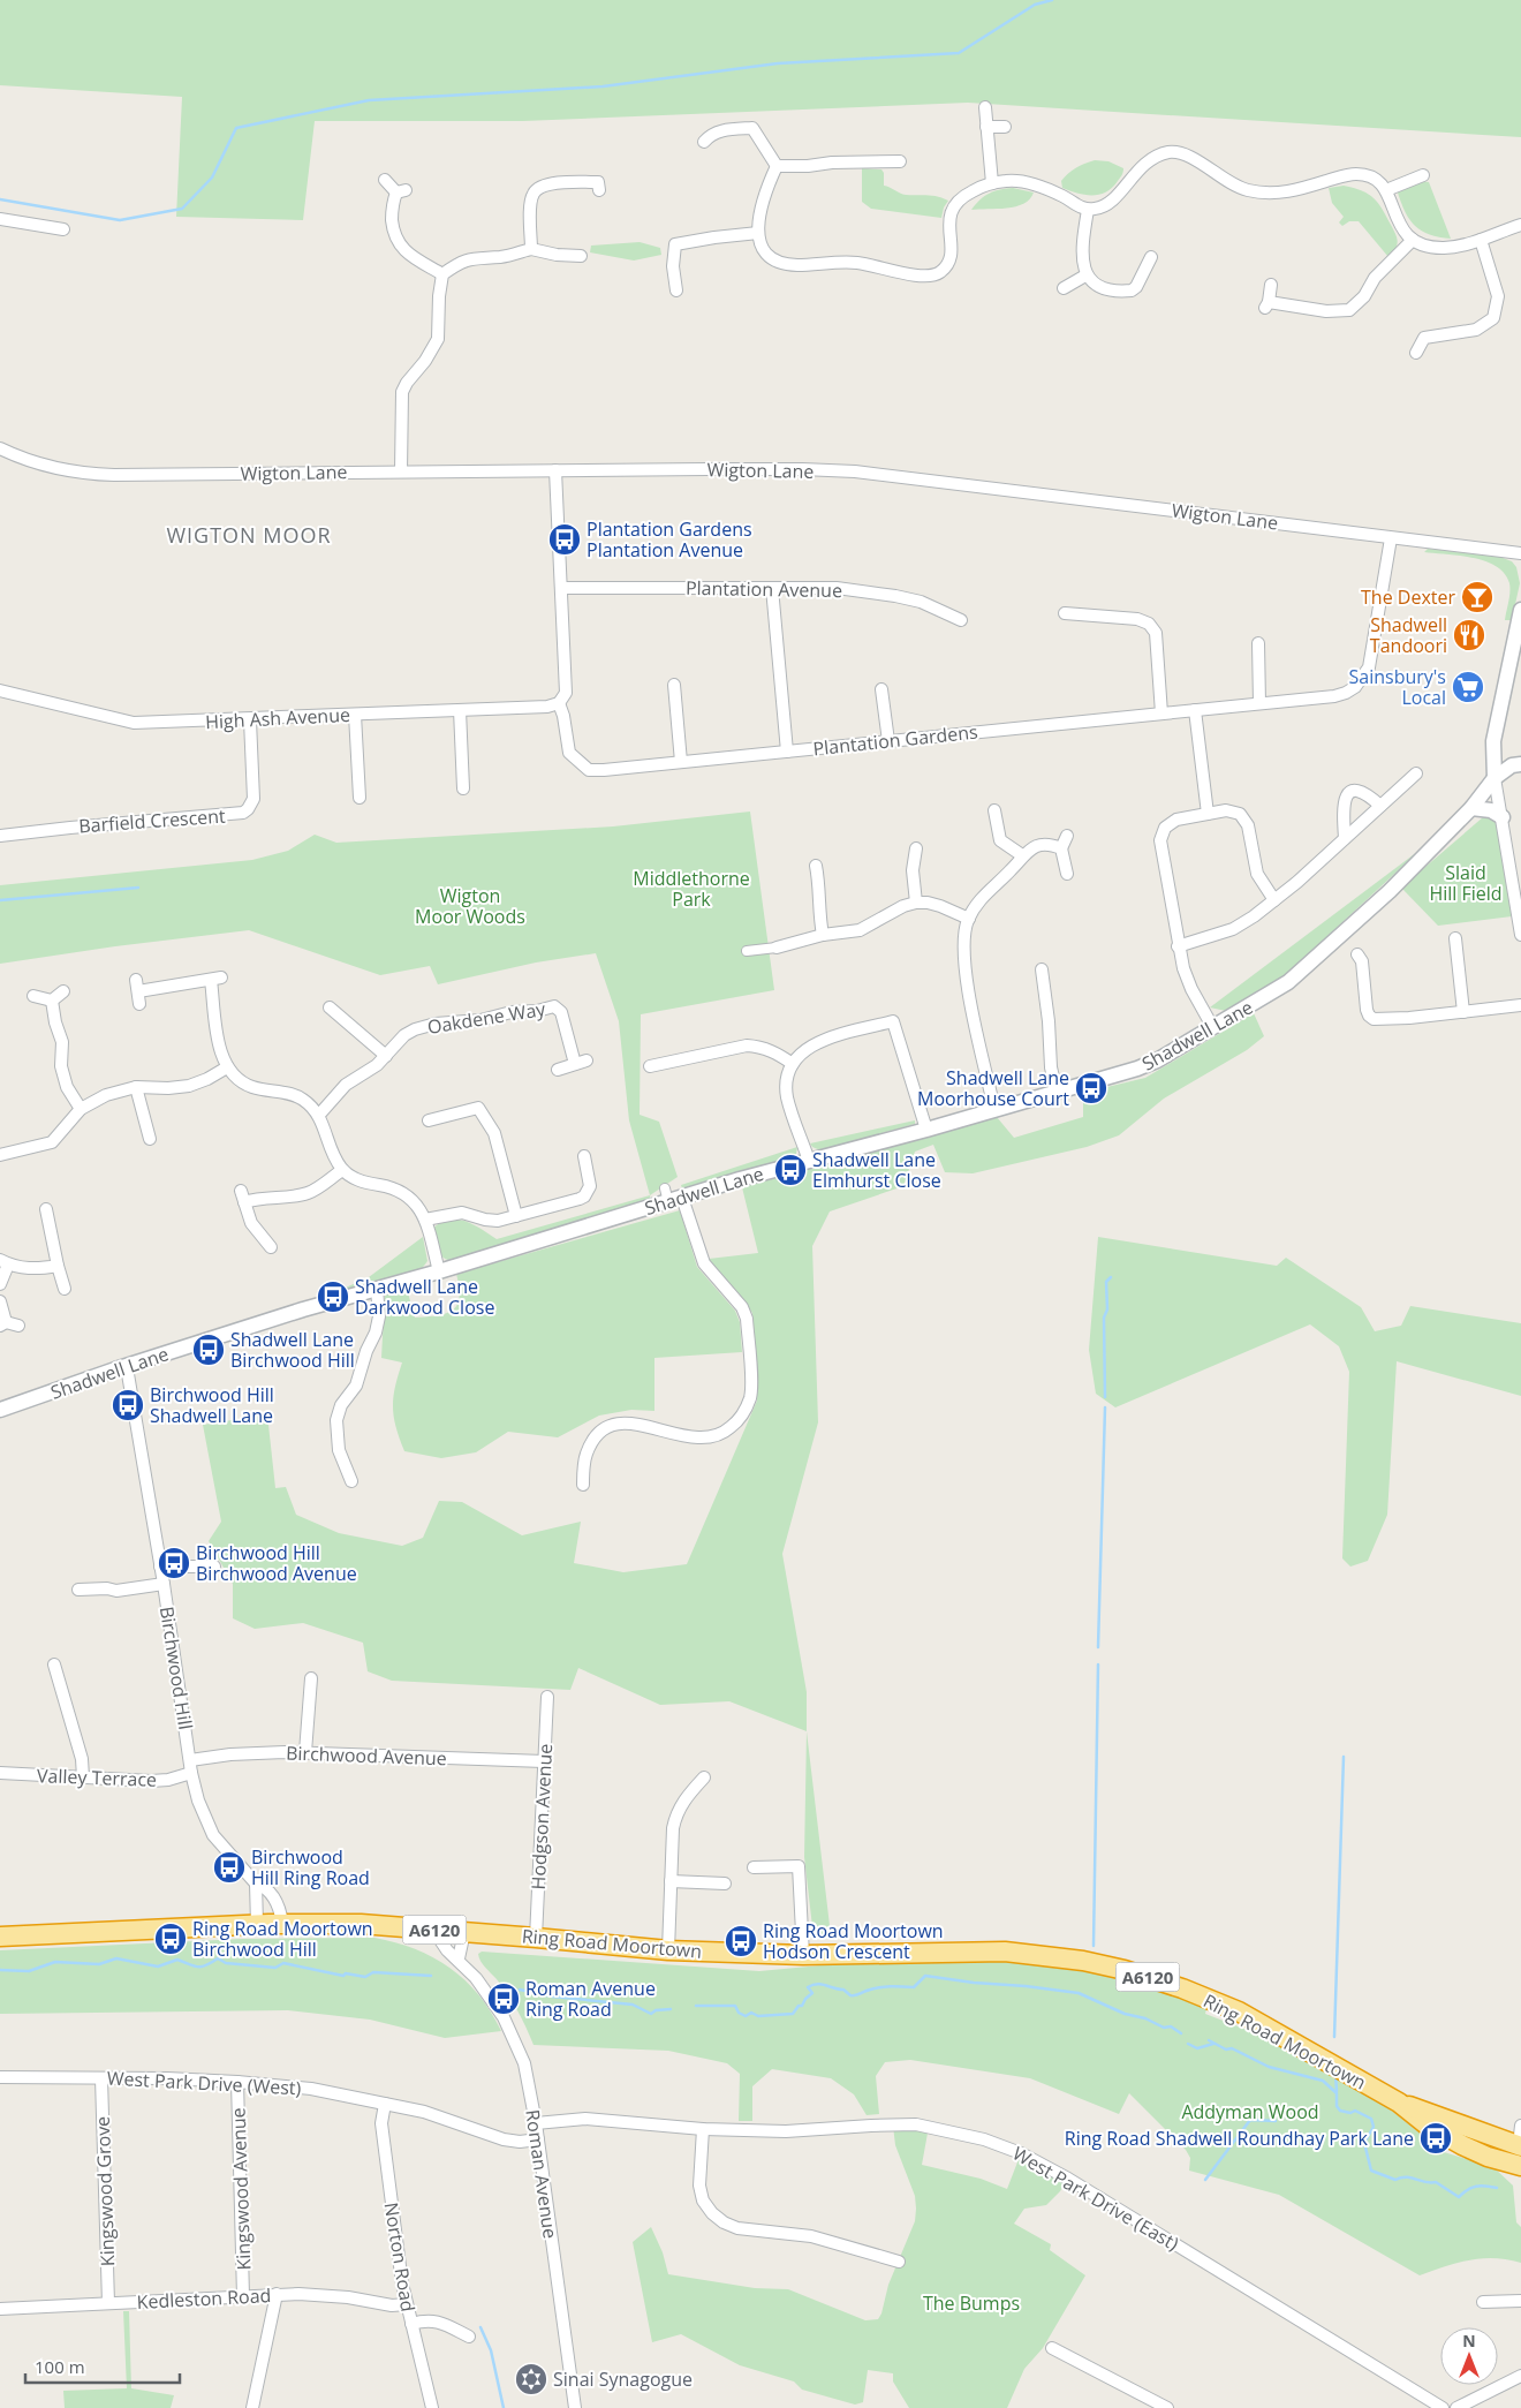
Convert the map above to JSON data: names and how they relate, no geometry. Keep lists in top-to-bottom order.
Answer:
{
  "streets": {
    "highway": ["A6120", "Ring Road Moortown"],
    "street": [
      "Wigton Lane",
      "Plantation Avenue",
      "High Ash Avenue",
      "Plantation Gardens",
      "Barfield Crescent",
      "Oakdene Way",
      "Shadwell Lane",
      "Birchwood Hill",
      "Birchwood Avenue",
      "Valley Terrace",
      "Hodgson Avenue",
      "West Park Drive (West)",
      "Roman Avenue",
      "Kingswood Avenue",
      "Kingswood Grove",
      "West Park Drive (East)",
      "Norton Road",
      "Kedleston Road"
    ]
  },
  "crossings": [
    ["Wigton Lane", "Plantation Gardens"],
    ["Plantation Avenue", "Plantation Gardens"],
    ["High Ash Avenue", "Plantation Gardens"],
    ["High Ash Avenue", "Barfield Crescent"],
    ["Shadwell Lane", "Birchwood Hill"],
    ["Birchwood Hill", "Birchwood Avenue"],
    ["Birchwood Hill", "Valley Terrace"],
    ["Birchwood Hill", "Ring Road Moortown"],
    ["Birchwood Avenue", "Valley Terrace"],
    ["Birchwood Avenue", "Hodgson Avenue"],
    ["Hodgson Avenue", "Ring Road Moortown"],
    ["Ring Road Moortown", "Roman Avenue"],
    ["West Park Drive (West)", "Roman Avenue"],
    ["West Park Drive (West)", "Kingswood Avenue"],
    ["West Park Drive (West)", "Kingswood Grove"],
    ["West Park Drive (West)", "Norton Road"],
    ["Roman Avenue", "West Park Drive (East)"],
    ["Kingswood Avenue", "Kedleston Road"],
    ["Kingswood Grove", "Kedleston Road"],
    ["Norton Road", "Kedleston Road"]
  ],
  "districts": ["WIGTON MOOR"],
  "parks": [
    "Slaid Hill Field",
    "Middlethorne Park",
    "Wigton Moor Woods",
    "Addyman Wood",
    "The Bumps"
  ],
  "places": {
    "bus stop": [
      "Plantation Gardens Plantation Avenue",
      "Shadwell Lane Moorhouse Court",
      "Shadwell Lane Elmhurst Close",
      "Shadwell Lane Darkwood Close",
      "Shadwell Lane Birchwood Hill",
      "Birchwood Hill Shadwell Lane",
      "Birchwood Hill Birchwood Avenue",
      "Birchwood Hill Ring Road",
      "Ring Road Moortown Birchwood Hill",
      "Ring Road Moortown Hodson Crescent",
      "Roman Avenue Ring Road",
      "Ring Road Shadwell Roundhay Park Lane"
    ],
    "bar": ["The Dexter"],
    "restaurant": ["Shadwell Tandoori"],
    "supermarket": ["Sainsbury's Local"],
    "synagogue": ["Sinai Synagogue"]
  },
  "scale_bar": "100 m",
  "north": "top"
}
